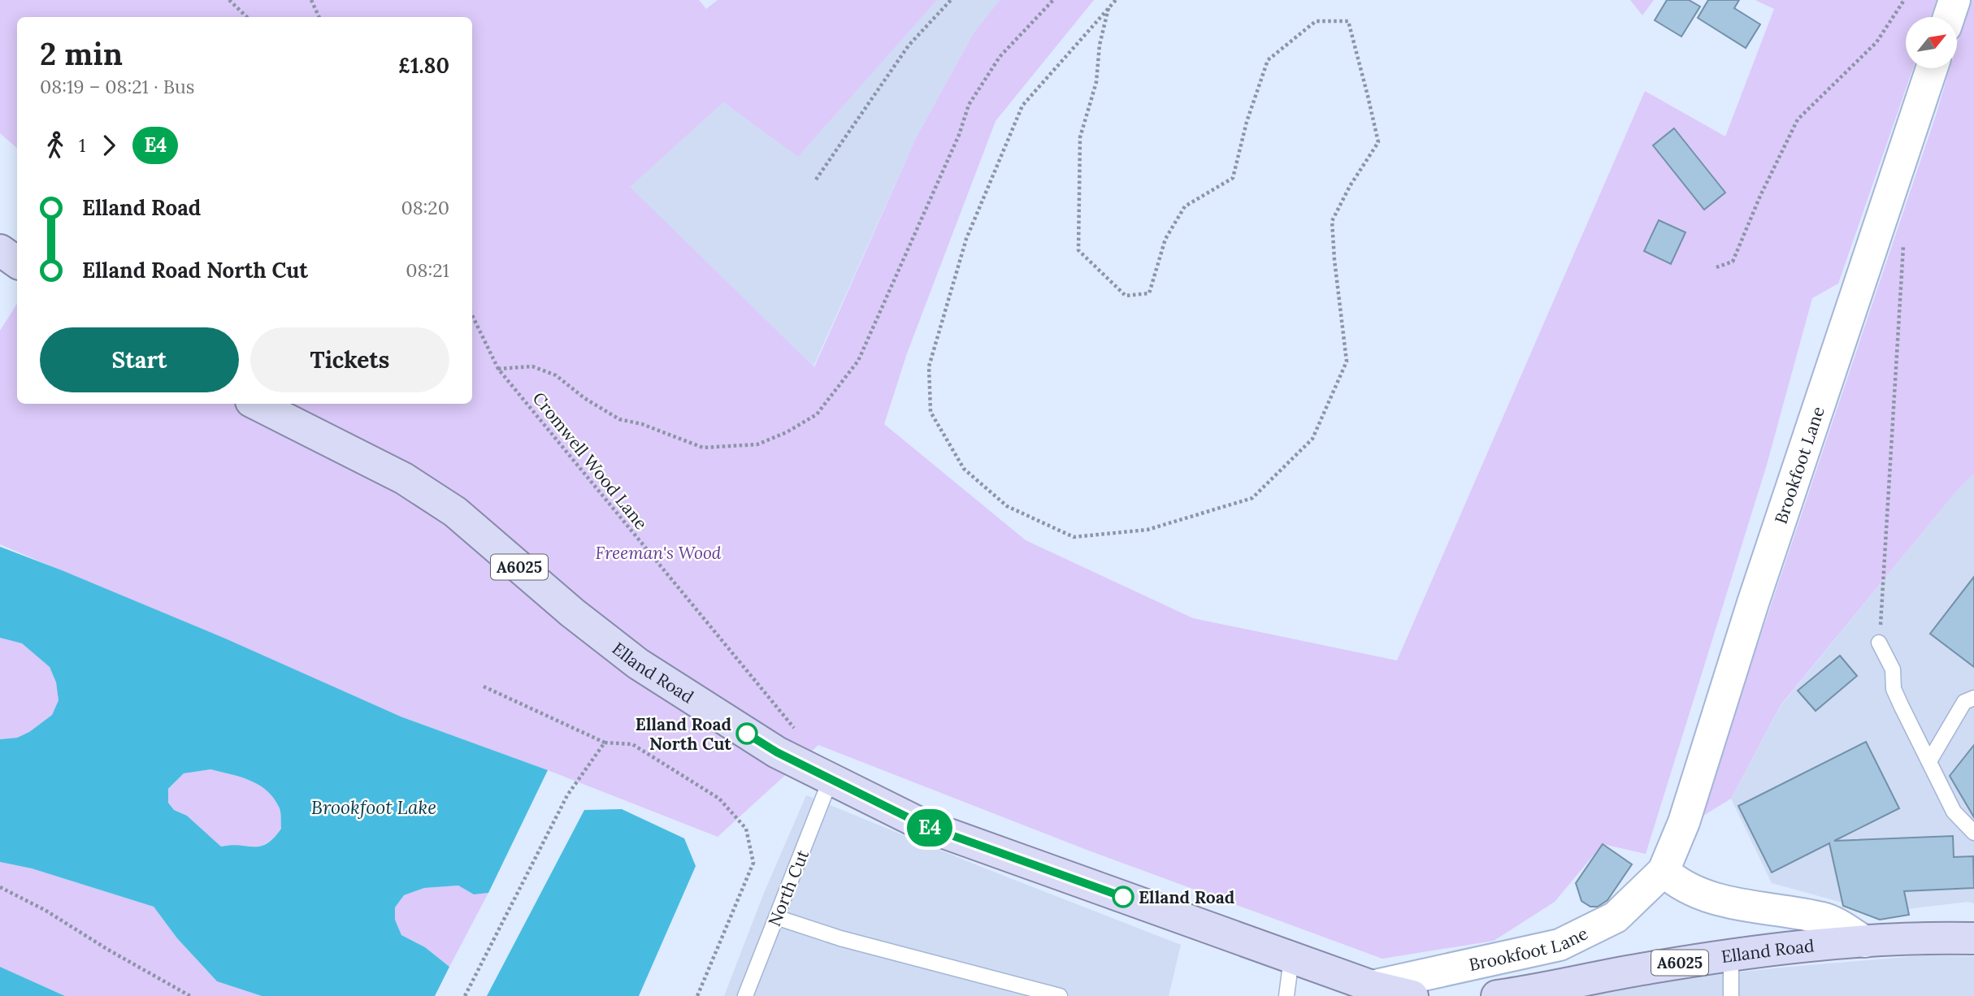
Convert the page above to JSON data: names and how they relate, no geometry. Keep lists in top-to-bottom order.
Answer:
{
  "streets": {
    "main road": ["A6025", "Elland Road"],
    "street": ["Brookfoot Lane"],
    "lane": ["North Cut"],
    "path": ["Cromwell Wood Lane"]
  },
  "crossings": [
    ["Brookfoot Lane", "Elland Road"],
    ["Elland Road", "North Cut"]
  ],
  "water": ["Brookfoot Lake"],
  "parks": ["Freeman's Wood"],
  "places": ["Elland Road North Cut", "Elland Road"],
  "lines": ["bus line E4"],
  "north": "top right",
  "page": {
    "on_map": "E4",
    "heading": ["2 min", "08:19 – 08:21 · Bus", "£1.80"],
    "legs": ["1", "E4"],
    "list": [
      {
        "name": "Elland Road",
        "value": "08:20"
      },
      {
        "name": "Elland Road North Cut",
        "value": "08:21"
      }
    ],
    "buttons": ["Start", "Tickets"]
  }
}
